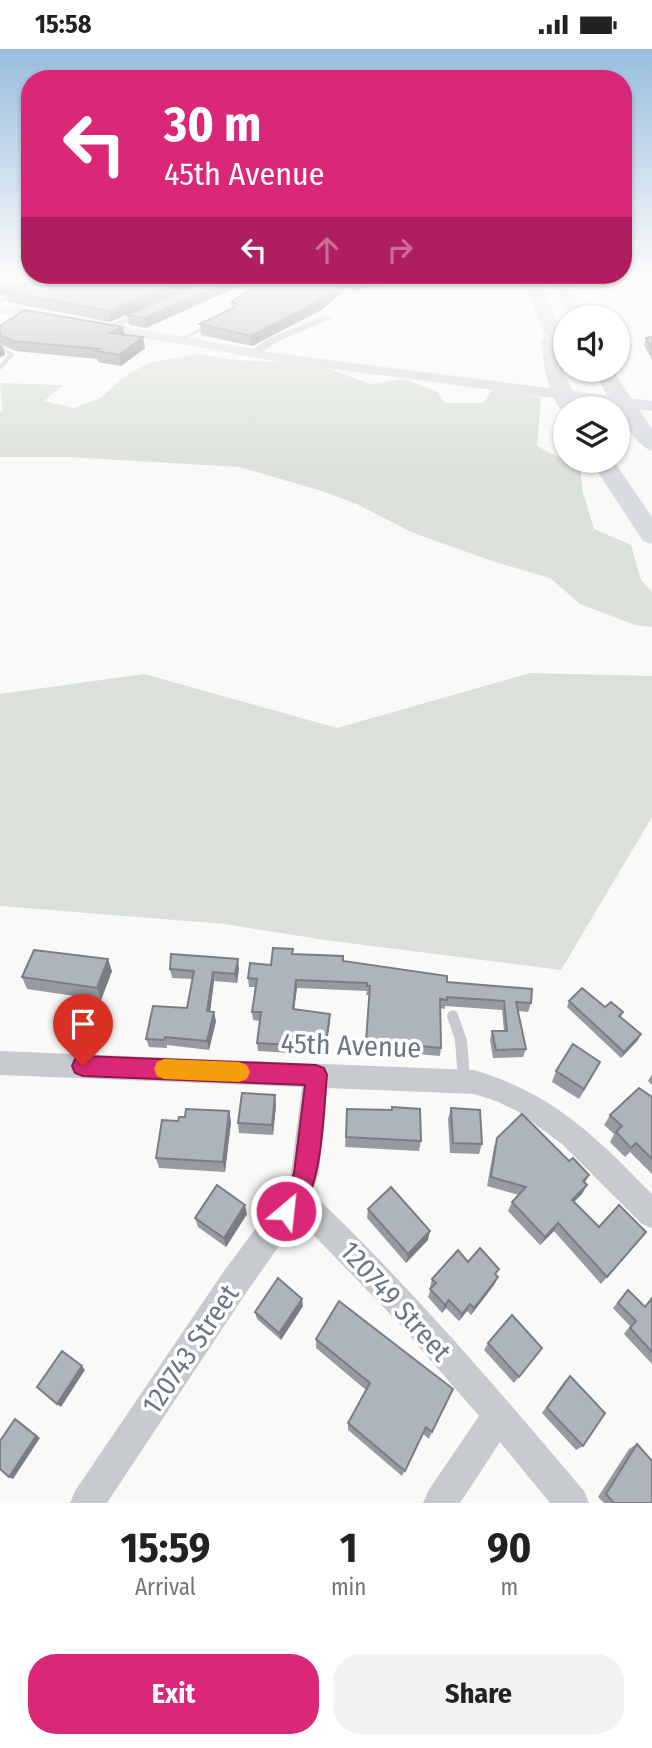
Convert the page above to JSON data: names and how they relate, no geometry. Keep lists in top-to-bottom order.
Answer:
{
  "streets": {
    "street": ["45th Avenue", "120749 Street", "120743 Street"]
  },
  "crossings": [
    ["120749 Street", "120743 Street"]
  ],
  "page": {
    "status": "15:58",
    "turn": ["30 m", "45th Avenue"],
    "eta": [
      "15:59",
      "Arrival",
      "1",
      "min",
      "90",
      "m"
    ],
    "buttons": ["Exit", "Share"]
  }
}
